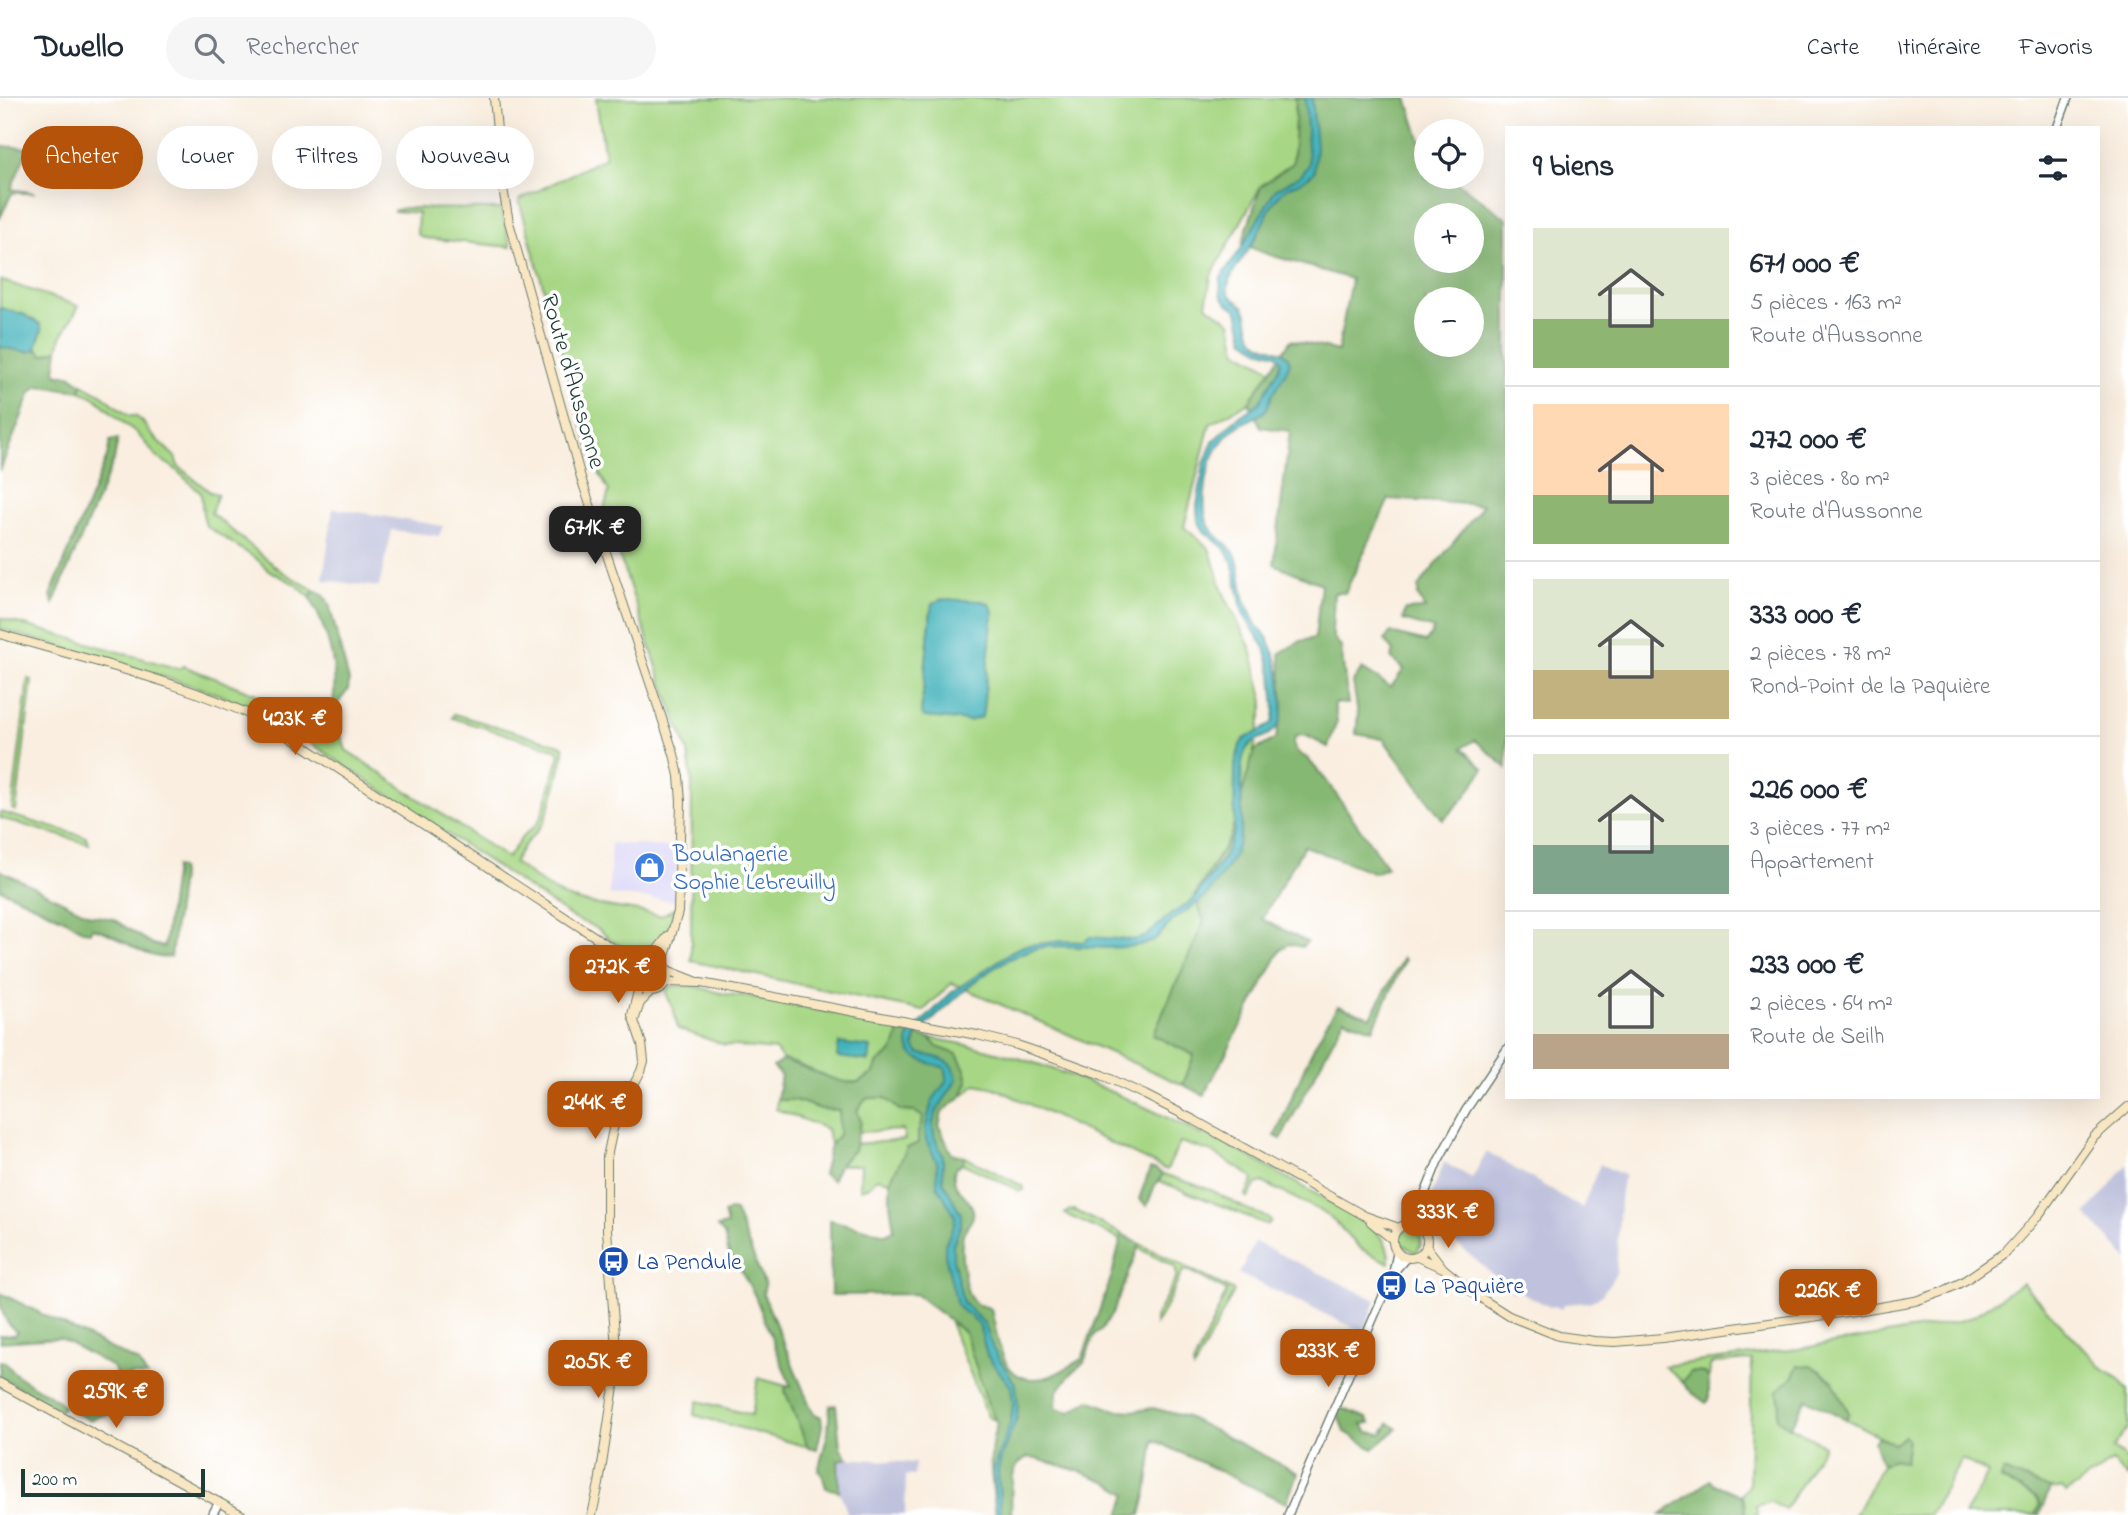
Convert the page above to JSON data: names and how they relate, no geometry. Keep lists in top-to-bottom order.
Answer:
{
  "streets": {
    "main road": ["Route d'Aussonne"]
  },
  "places": {
    "shop": ["Boulangerie Sophie Lebreuilly"],
    "bus stop": ["La Pendule", "La Paquière"]
  },
  "scale_bar": "200 m",
  "page": {
    "header": "Dwello",
    "search": "Rechercher",
    "nav": ["Carte", "Itinéraire", "Favoris"],
    "map_buttons": ["+", "−"],
    "chip": [
      "Acheter",
      "Louer",
      "Filtres",
      "Nouveau"
    ],
    "heading": "9 biens",
    "list": [
      {
        "name": "671 000 €",
        "note": "5 pièces · 163 m² · Route d'Aussonne"
      },
      {
        "name": "272 000 €",
        "note": "3 pièces · 80 m² · Route d'Aussonne"
      },
      {
        "name": "333 000 €",
        "note": "2 pièces · 78 m² · Rond-Point de la Paquière"
      },
      {
        "name": "226 000 €",
        "note": "3 pièces · 77 m² · Appartement"
      },
      {
        "name": "233 000 €",
        "note": "2 pièces · 64 m² · Route de Seilh"
      }
    ],
    "price": [
      "671K €",
      "423K €",
      "272K €",
      "244K €",
      "333K €",
      "226K €",
      "233K €",
      "205K €",
      "259K €"
    ],
    "scale": "200 m"
  }
}
